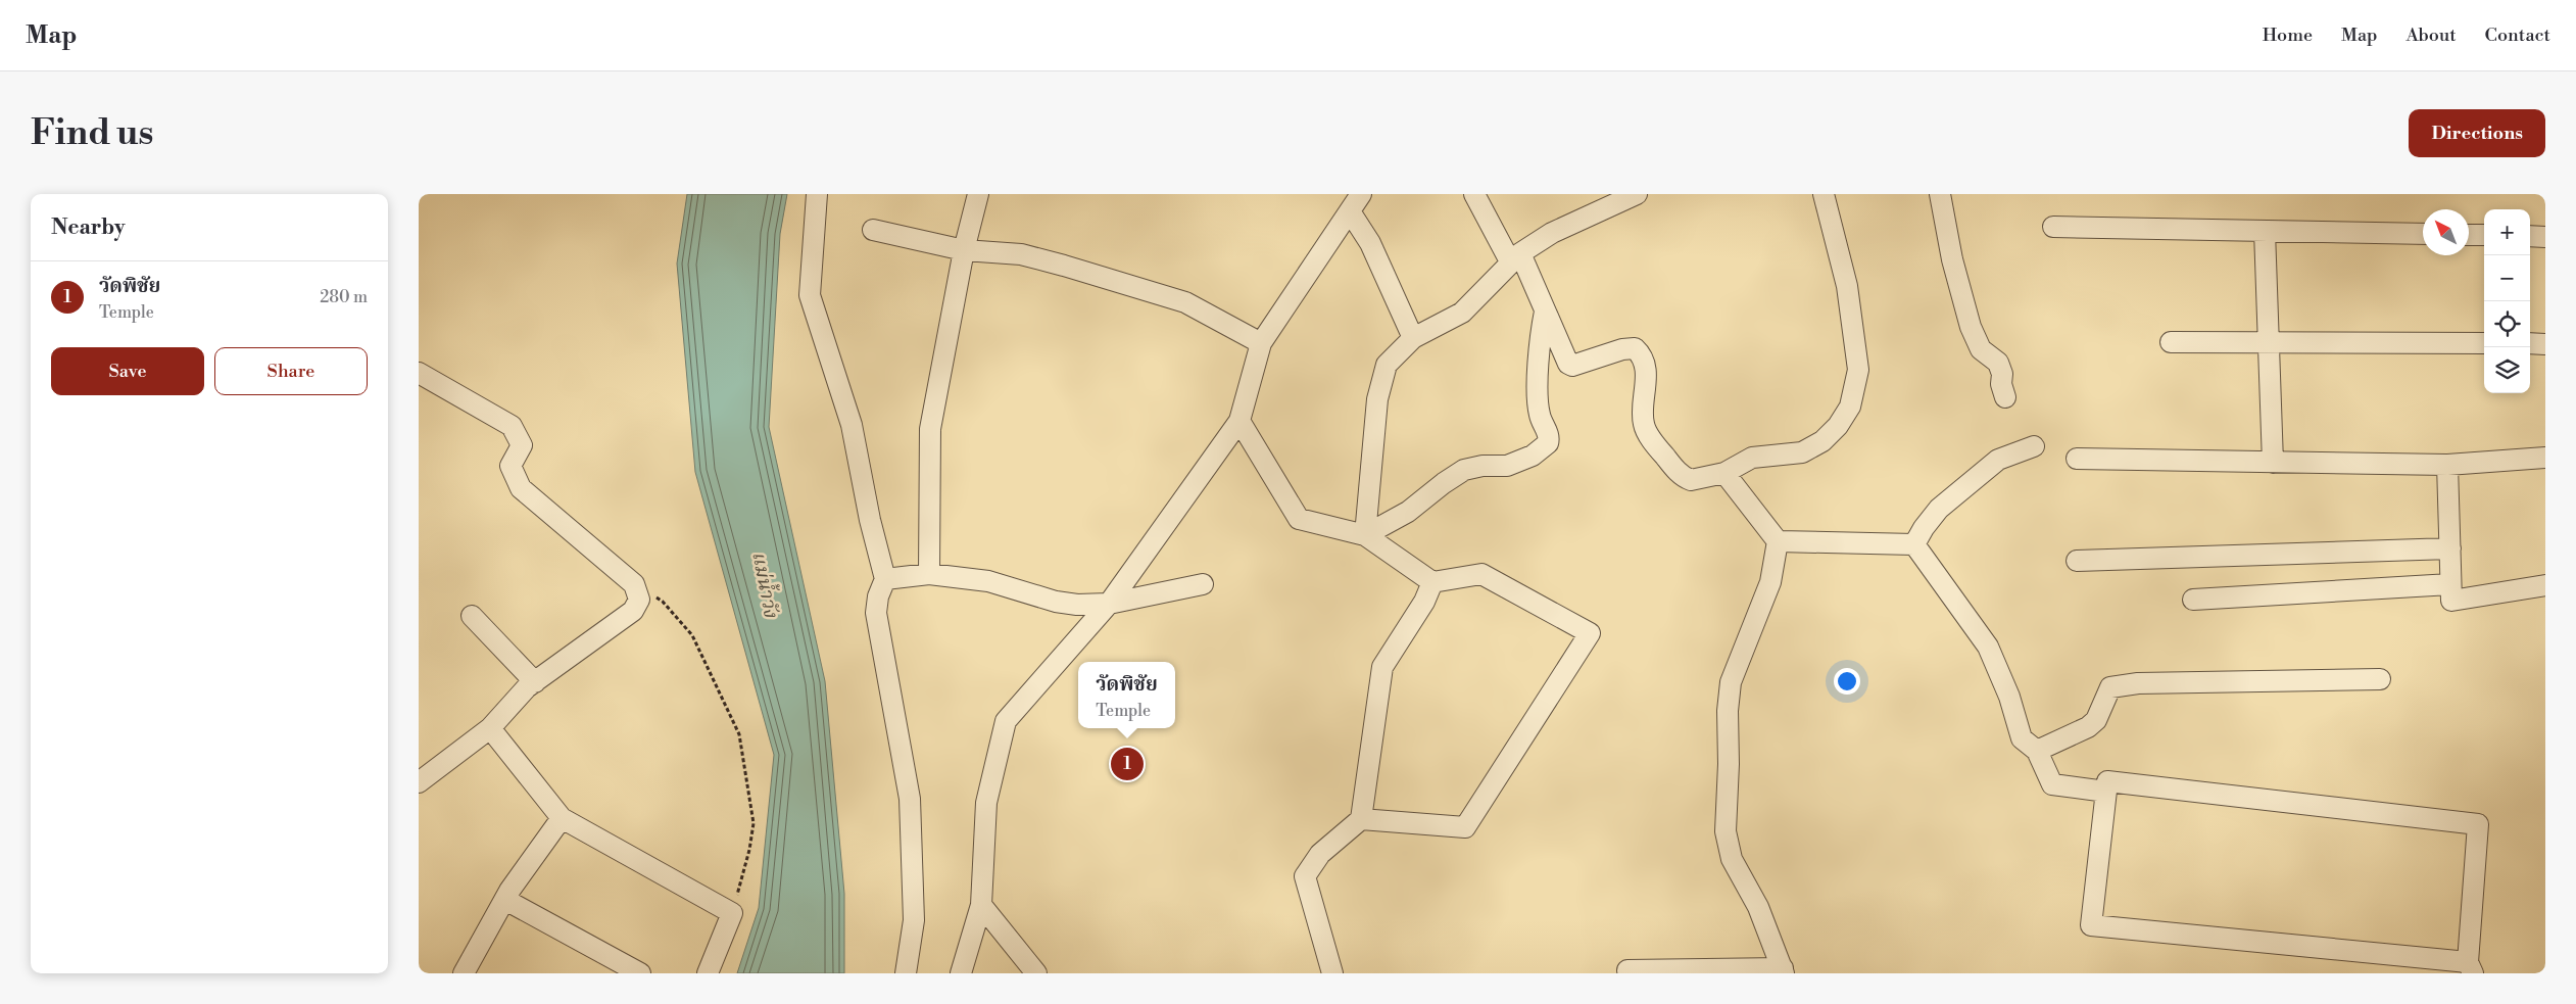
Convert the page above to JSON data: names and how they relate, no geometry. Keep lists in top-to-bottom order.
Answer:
{
  "water": ["แม่น้ำวัง"],
  "north": "top left",
  "page": {
    "header": "Map",
    "nav": [
      "Home",
      "Map",
      "About",
      "Contact"
    ],
    "buttons": [
      "Directions",
      ["Save", "Share"]
    ],
    "title": "Find us",
    "heading": "Nearby",
    "map_buttons": ["+", "−"],
    "list": [
      {
        "mark": "1",
        "name": "วัดพิชัย",
        "note": "Temple",
        "value": "280 m"
      }
    ],
    "popup": ["วัดพิชัย", "Temple"],
    "pins": "1"
  }
}
